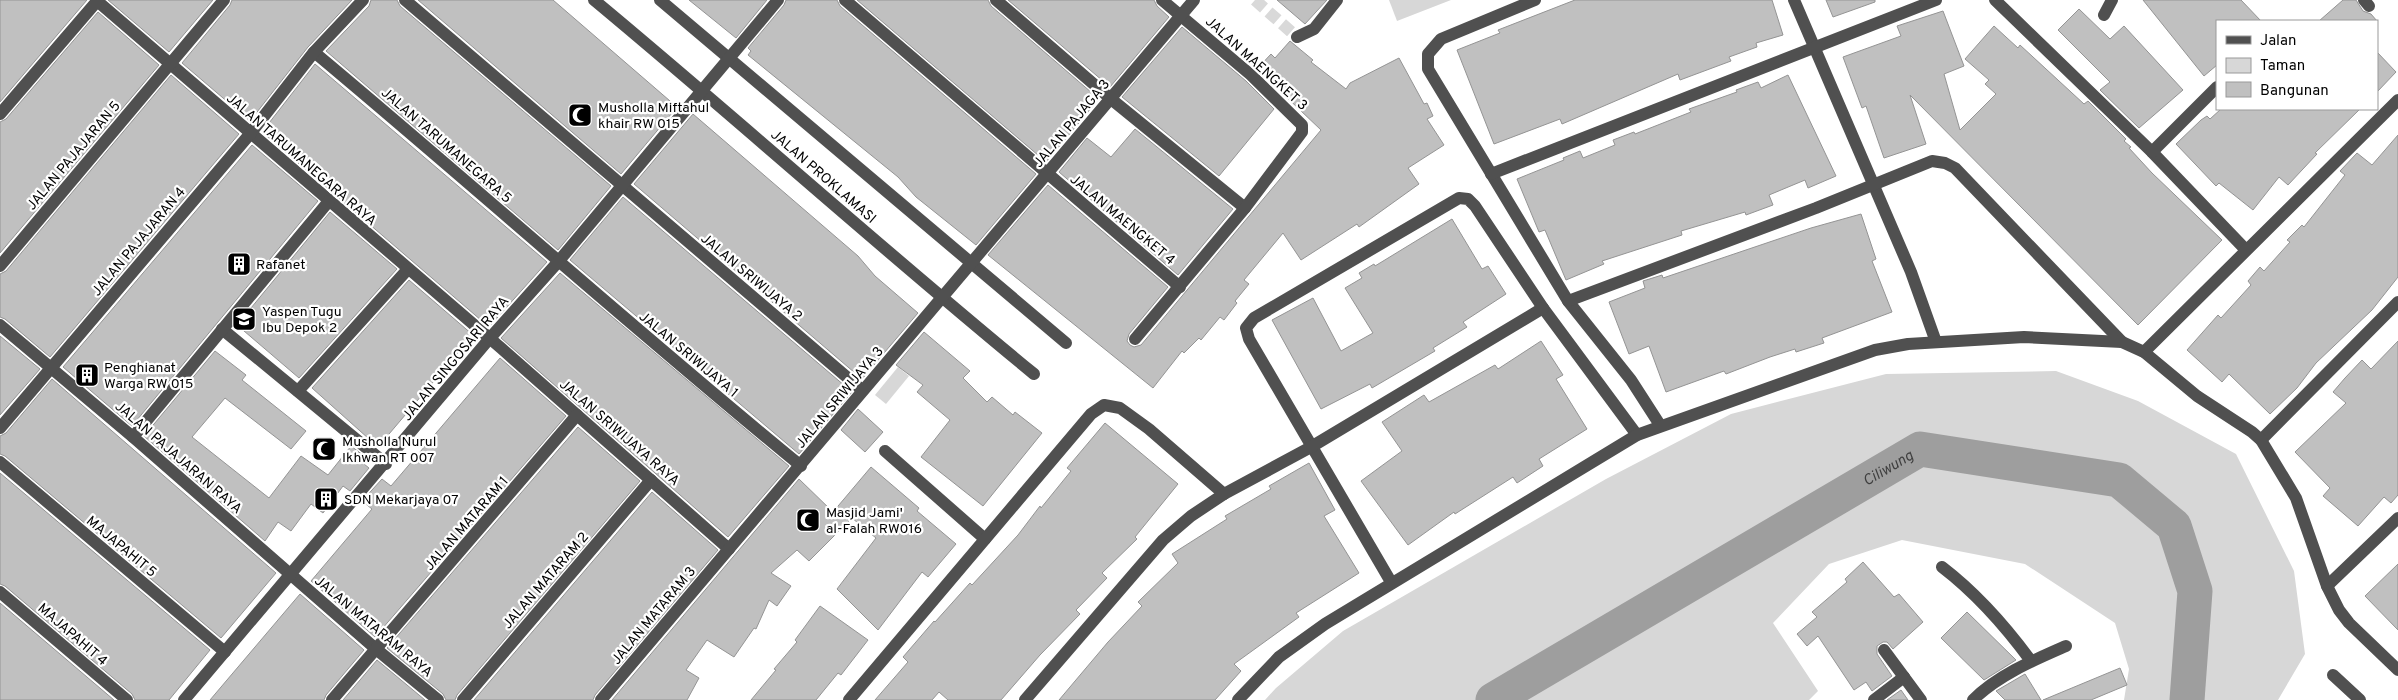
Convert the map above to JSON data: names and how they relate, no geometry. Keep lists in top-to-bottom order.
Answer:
{
  "streets": {
    "street": [
      "JALAN MAENGKET 3",
      "JALAN PAJAGA 3",
      "JALAN TARUMANEGARA 5",
      "JALAN PAJAJARAN 5",
      "JALAN TARUMANEGARA RAYA",
      "JALAN PROKLAMASI",
      "JALAN MAENGKET 4",
      "JALAN PAJAJARAN 4",
      "JALAN SRIWIJAYA 2",
      "JALAN SRIWIJAYA 1",
      "JALAN SINGOSARI RAYA",
      "JALAN SRIWIJAYA 3",
      "JALAN SRIWIJAYA RAYA",
      "JALAN PAJAJARAN RAYA",
      "JALAN MATARAM 1",
      "MAJAPAHIT 5",
      "JALAN MATARAM 2",
      "JALAN MATARAM 3",
      "JALAN MATARAM RAYA",
      "MAJAPAHIT 4"
    ]
  },
  "crossings": [
    ["JALAN MAENGKET 3", "JALAN PAJAGA 3"],
    ["JALAN PAJAGA 3", "JALAN PROKLAMASI"],
    ["JALAN PAJAGA 3", "JALAN MAENGKET 4"],
    ["JALAN PAJAGA 3", "JALAN SRIWIJAYA 3"],
    ["JALAN TARUMANEGARA 5", "JALAN PAJAJARAN 4"],
    ["JALAN TARUMANEGARA 5", "JALAN SRIWIJAYA 1"],
    ["JALAN TARUMANEGARA 5", "JALAN SINGOSARI RAYA"],
    ["JALAN PAJAJARAN 5", "JALAN TARUMANEGARA RAYA"],
    ["JALAN TARUMANEGARA RAYA", "JALAN PAJAJARAN 4"],
    ["JALAN TARUMANEGARA RAYA", "JALAN SINGOSARI RAYA"],
    ["JALAN TARUMANEGARA RAYA", "JALAN SRIWIJAYA RAYA"],
    ["JALAN PROKLAMASI", "JALAN SINGOSARI RAYA"],
    ["JALAN PROKLAMASI", "JALAN SRIWIJAYA 3"],
    ["JALAN PAJAJARAN 4", "JALAN PAJAJARAN RAYA"],
    ["JALAN SRIWIJAYA 2", "JALAN SINGOSARI RAYA"],
    ["JALAN SRIWIJAYA 2", "JALAN SRIWIJAYA 3"],
    ["JALAN SRIWIJAYA 1", "JALAN SINGOSARI RAYA"],
    ["JALAN SRIWIJAYA 1", "JALAN SRIWIJAYA 3"],
    ["JALAN SINGOSARI RAYA", "JALAN SRIWIJAYA RAYA"],
    ["JALAN SINGOSARI RAYA", "JALAN PAJAJARAN RAYA"],
    ["JALAN SINGOSARI RAYA", "MAJAPAHIT 5"],
    ["JALAN SINGOSARI RAYA", "JALAN MATARAM RAYA"],
    ["JALAN SRIWIJAYA 3", "JALAN SRIWIJAYA RAYA"],
    ["JALAN SRIWIJAYA 3", "JALAN MATARAM 3"],
    ["JALAN SRIWIJAYA RAYA", "JALAN MATARAM 1"],
    ["JALAN SRIWIJAYA RAYA", "JALAN MATARAM 2"],
    ["JALAN SRIWIJAYA RAYA", "JALAN MATARAM 3"],
    ["JALAN PAJAJARAN RAYA", "JALAN MATARAM RAYA"],
    ["JALAN MATARAM 1", "JALAN MATARAM RAYA"]
  ],
  "water": ["Ciliwung"],
  "places": {
    "mosque": ["Musholla Miftahul khair RW 015", "Musholla Nurul Ikhwan RT 007", "Masjid Jami' al-Falah RW016"],
    "building": ["Rafanet", "Penghianat Warga RW 015", "SDN Mekarjaya 07"],
    "school or university": ["Yaspen Tugu Ibu Depok 2"]
  },
  "legend": ["Jalan", "Taman", "Bangunan"]
}
